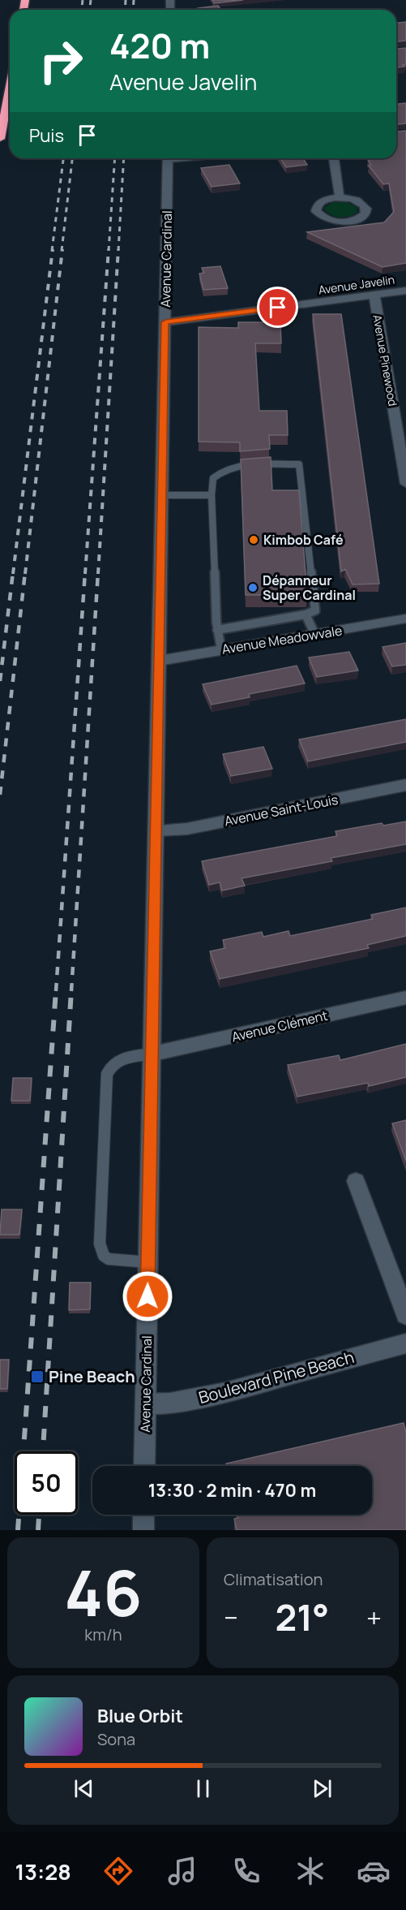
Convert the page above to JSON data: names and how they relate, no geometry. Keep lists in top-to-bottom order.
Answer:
{
  "streets": {
    "street": [
      "Avenue Cardinal",
      "Avenue Javelin",
      "Avenue Pinewood",
      "Avenue Meadowvale",
      "Avenue Saint-Louis",
      "Avenue Clément",
      "Boulevard Pine Beach"
    ]
  },
  "crossings": [
    ["Avenue Cardinal", "Avenue Javelin"],
    ["Avenue Cardinal", "Avenue Meadowvale"],
    ["Avenue Cardinal", "Avenue Saint-Louis"],
    ["Avenue Cardinal", "Avenue Clément"],
    ["Avenue Cardinal", "Boulevard Pine Beach"],
    ["Avenue Javelin", "Avenue Pinewood"]
  ],
  "places": {
    "other": ["Kimbob Café", "Dépanneur Super Cardinal"],
    "transit": ["Pine Beach"]
  },
  "page": {
    "turn": ["420 m", "Avenue Javelin"],
    "then": "Puis",
    "limit": "50",
    "trip": "13:30 · 2 min · 470 m",
    "tile": [
      ["46", "km/h"],
      "Climatisation"
    ],
    "heat": ["−", "21°", "+"],
    "song": ["Blue Orbit", "Sona"],
    "tabs": "13:28"
  }
}
